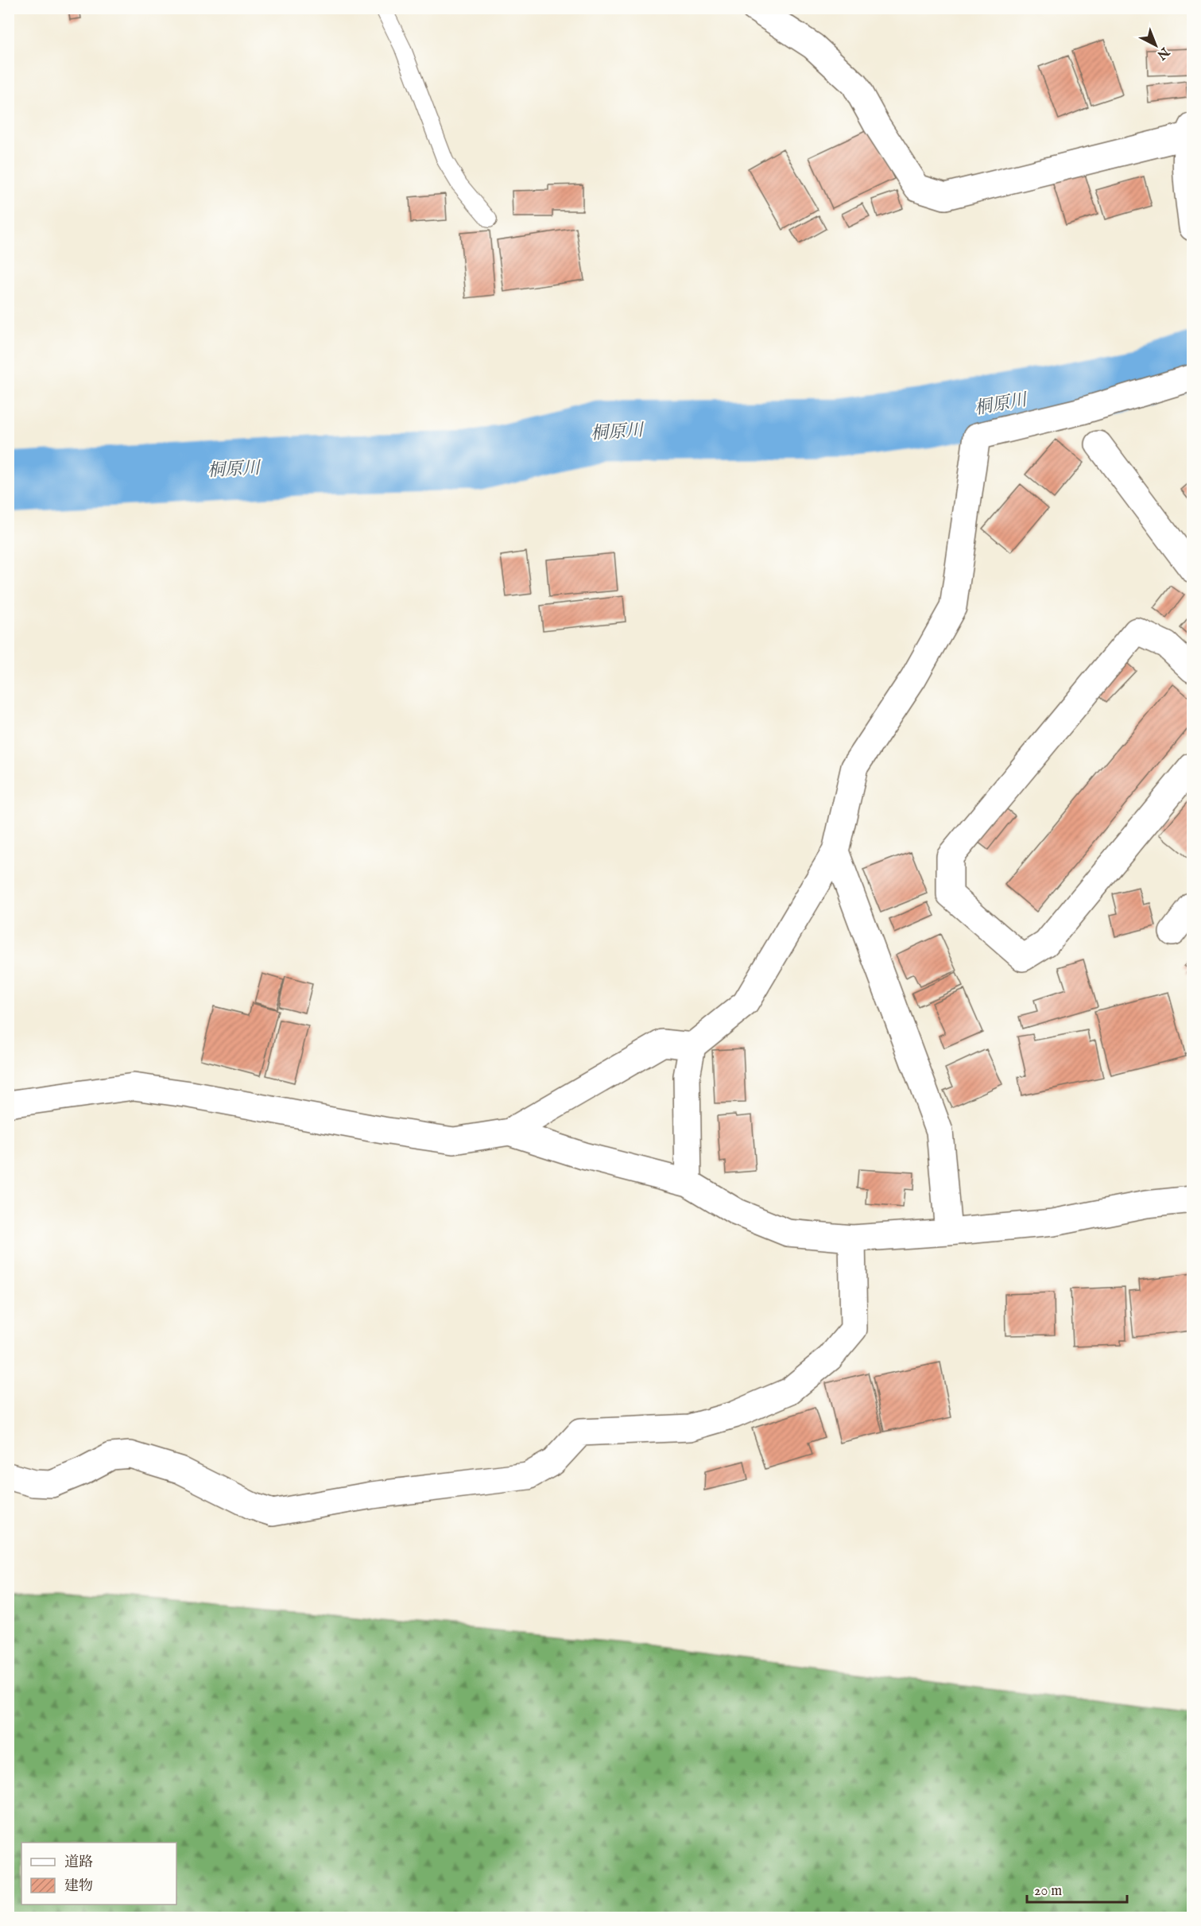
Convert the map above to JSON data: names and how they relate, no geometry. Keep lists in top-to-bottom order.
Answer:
{
  "water": ["桐原川"],
  "legend": ["道路", "建物"],
  "scale_bar": "20 m",
  "north": "bottom right"
}
